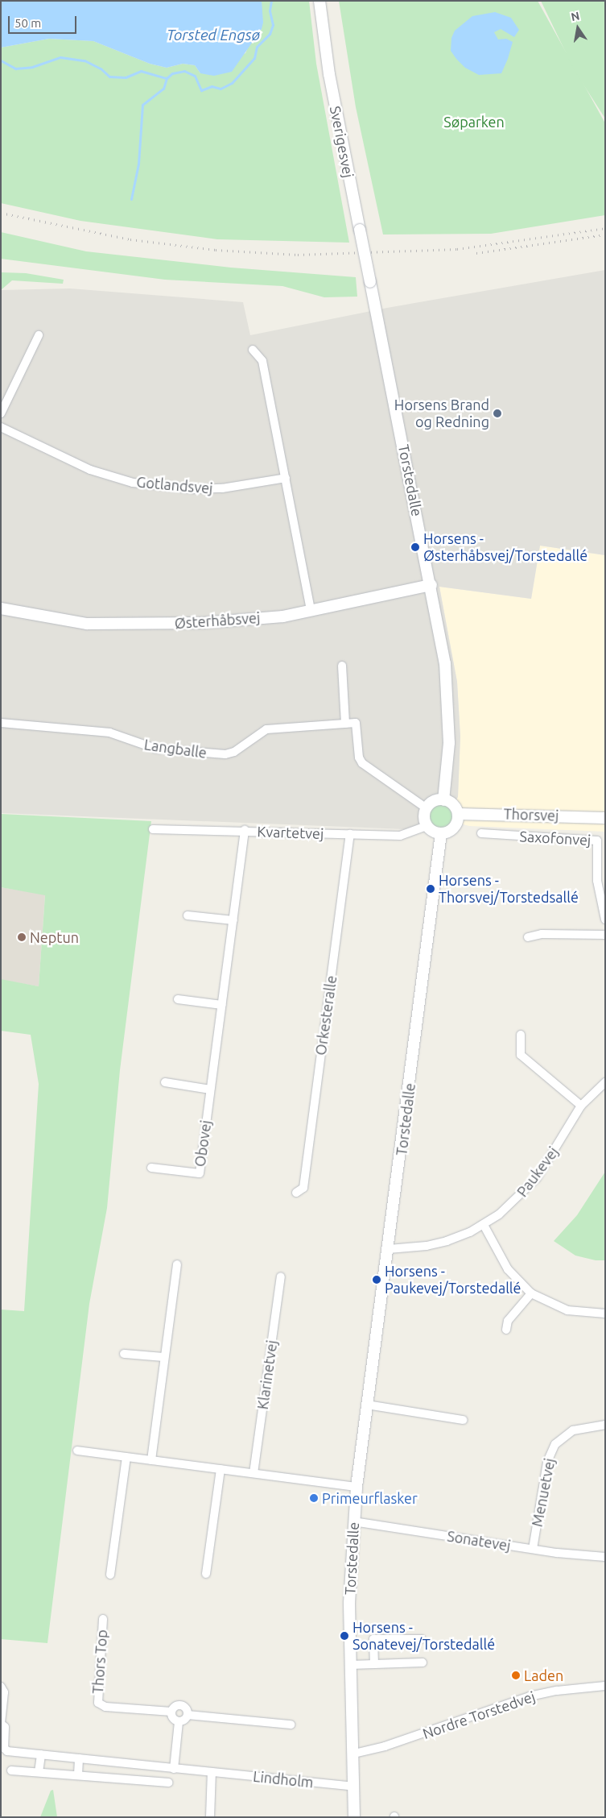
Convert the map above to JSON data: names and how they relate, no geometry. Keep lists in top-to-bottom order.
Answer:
{
  "streets": {
    "street": [
      "Sverigesvej",
      "Torstedalle",
      "Gotlandsvej",
      "Østerhåbsvej",
      "Langballe",
      "Thorsvej",
      "Kvartetvej",
      "Saxofonvej",
      "Orkesteralle",
      "Obovej",
      "Paukevej",
      "Klarinetvej",
      "Menuetvej",
      "Sonatevej",
      "Thors Top",
      "Nordre Torstedvej",
      "Lindholm"
    ]
  },
  "crossings": [
    ["Sverigesvej", "Torstedalle"],
    ["Torstedalle", "Østerhåbsvej"],
    ["Torstedalle", "Thorsvej"],
    ["Torstedalle", "Kvartetvej"],
    ["Torstedalle", "Paukevej"],
    ["Torstedalle", "Sonatevej"],
    ["Torstedalle", "Nordre Torstedvej"],
    ["Torstedalle", "Lindholm"],
    ["Thorsvej", "Kvartetvej"],
    ["Kvartetvej", "Orkesteralle"],
    ["Kvartetvej", "Obovej"],
    ["Menuetvej", "Sonatevej"]
  ],
  "water": ["Torsted Engsø"],
  "parks": ["Søparken"],
  "places": [
    "Horsens Brand og Redning",
    "Horsens - Østerhåbsvej/Torstedallé",
    "Horsens - Thorsvej/Torstedsallé",
    "Neptun",
    "Horsens - Paukevej/Torstedallé",
    "Primeurflasker",
    "Horsens - Sonatevej/Torstedallé",
    "Laden"
  ],
  "scale_bar": "50 m",
  "north": "top"
}
